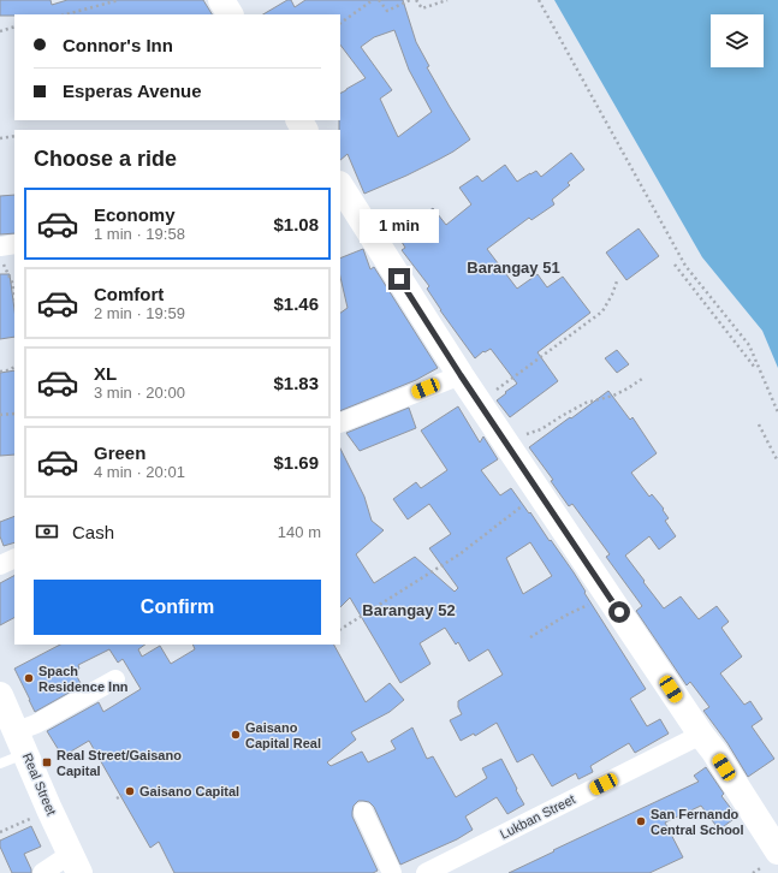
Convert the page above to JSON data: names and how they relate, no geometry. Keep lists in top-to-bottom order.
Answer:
{
  "streets": {
    "street": ["Real Street", "Lukban Street"]
  },
  "districts": ["Barangay 51", "Barangay 52"],
  "places": {
    "other": [
      "Spach Residence Inn",
      "Gaisano Capital Real",
      "Gaisano Capital",
      "San Fernando Central School"
    ],
    "transit": ["Real Street/Gaisano Capital"]
  },
  "page": {
    "banner": ["Connor's Inn", "Esperas Avenue"],
    "heading": "Choose a ride",
    "list": [
      {
        "name": "Economy",
        "note": "1 min · 19:58",
        "value": "$1.08"
      },
      {
        "name": "Comfort",
        "note": "2 min · 19:59",
        "value": "$1.46"
      },
      {
        "name": "XL",
        "note": "3 min · 20:00",
        "value": "$1.83"
      },
      {
        "name": "Green",
        "note": "4 min · 20:01",
        "value": "$1.69"
      }
    ],
    "bubble": "1 min",
    "pay": ["Cash", "140 m"],
    "buttons": "Confirm"
  }
}
